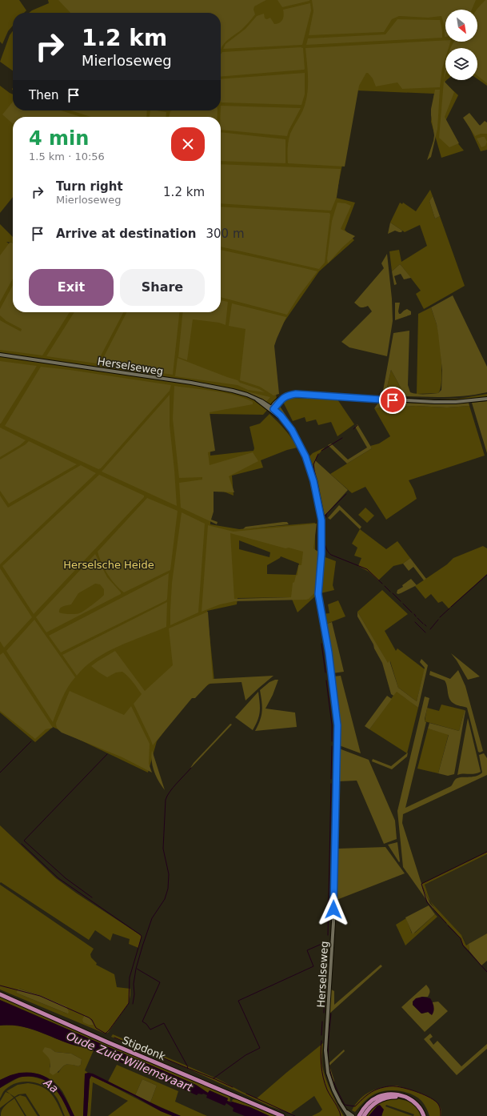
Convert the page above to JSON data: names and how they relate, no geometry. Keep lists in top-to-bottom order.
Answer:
{
  "streets": {
    "main road": ["Stipdonk"],
    "street": ["Herselseweg"]
  },
  "water": ["Oude Zuid-Willemsvaart", "Aa"],
  "parks": ["Herselsche Heide"],
  "north": "bottom right",
  "page": {
    "turn": ["1.2 km", "Mierloseweg"],
    "then": "Then",
    "heading": ["4 min", "1.5 km · 10:56"],
    "list": [
      {
        "name": "Turn right",
        "note": "Mierloseweg",
        "value": "1.2 km"
      },
      {
        "name": "Arrive at destination",
        "value": "300 m"
      }
    ],
    "buttons": ["Exit", "Share"]
  }
}
